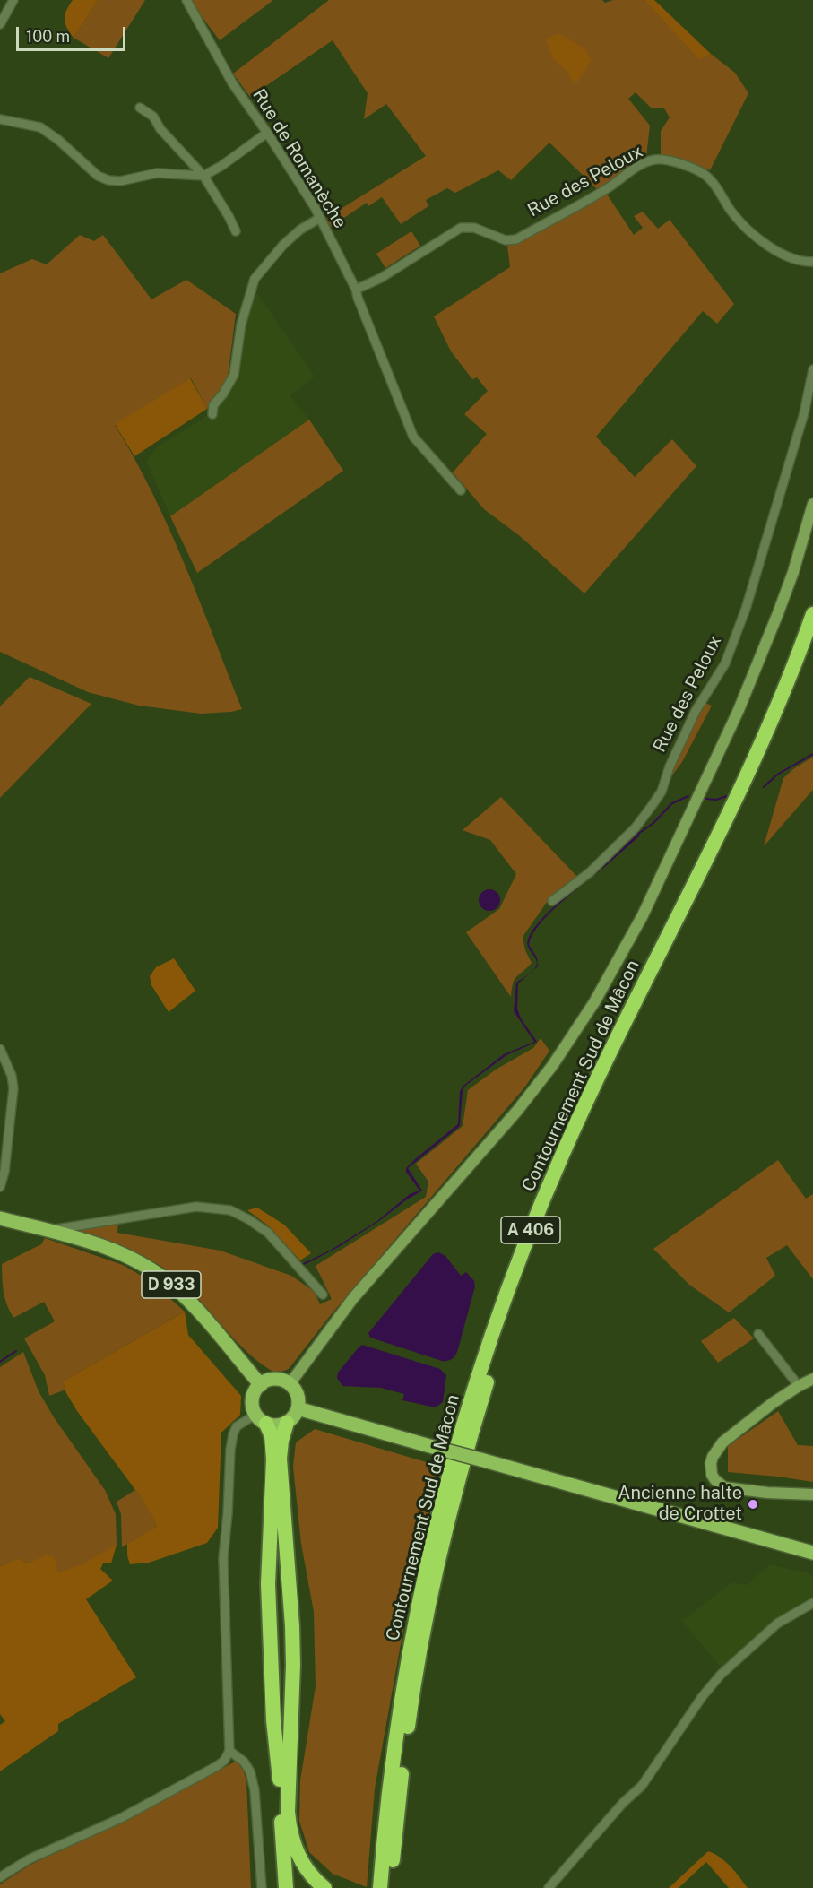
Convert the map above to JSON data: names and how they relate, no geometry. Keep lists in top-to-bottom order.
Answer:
{
  "streets": {
    "highway": ["Contournement Sud de Mâcon", "A 406"],
    "main road": ["D 933"],
    "street": ["Rue de Romanèche", "Rue des Peloux"]
  },
  "crossings": [
    ["Rue de Romanèche", "Rue des Peloux"]
  ],
  "places": ["Ancienne halte de Crottet"],
  "scale_bar": "100 m"
}
